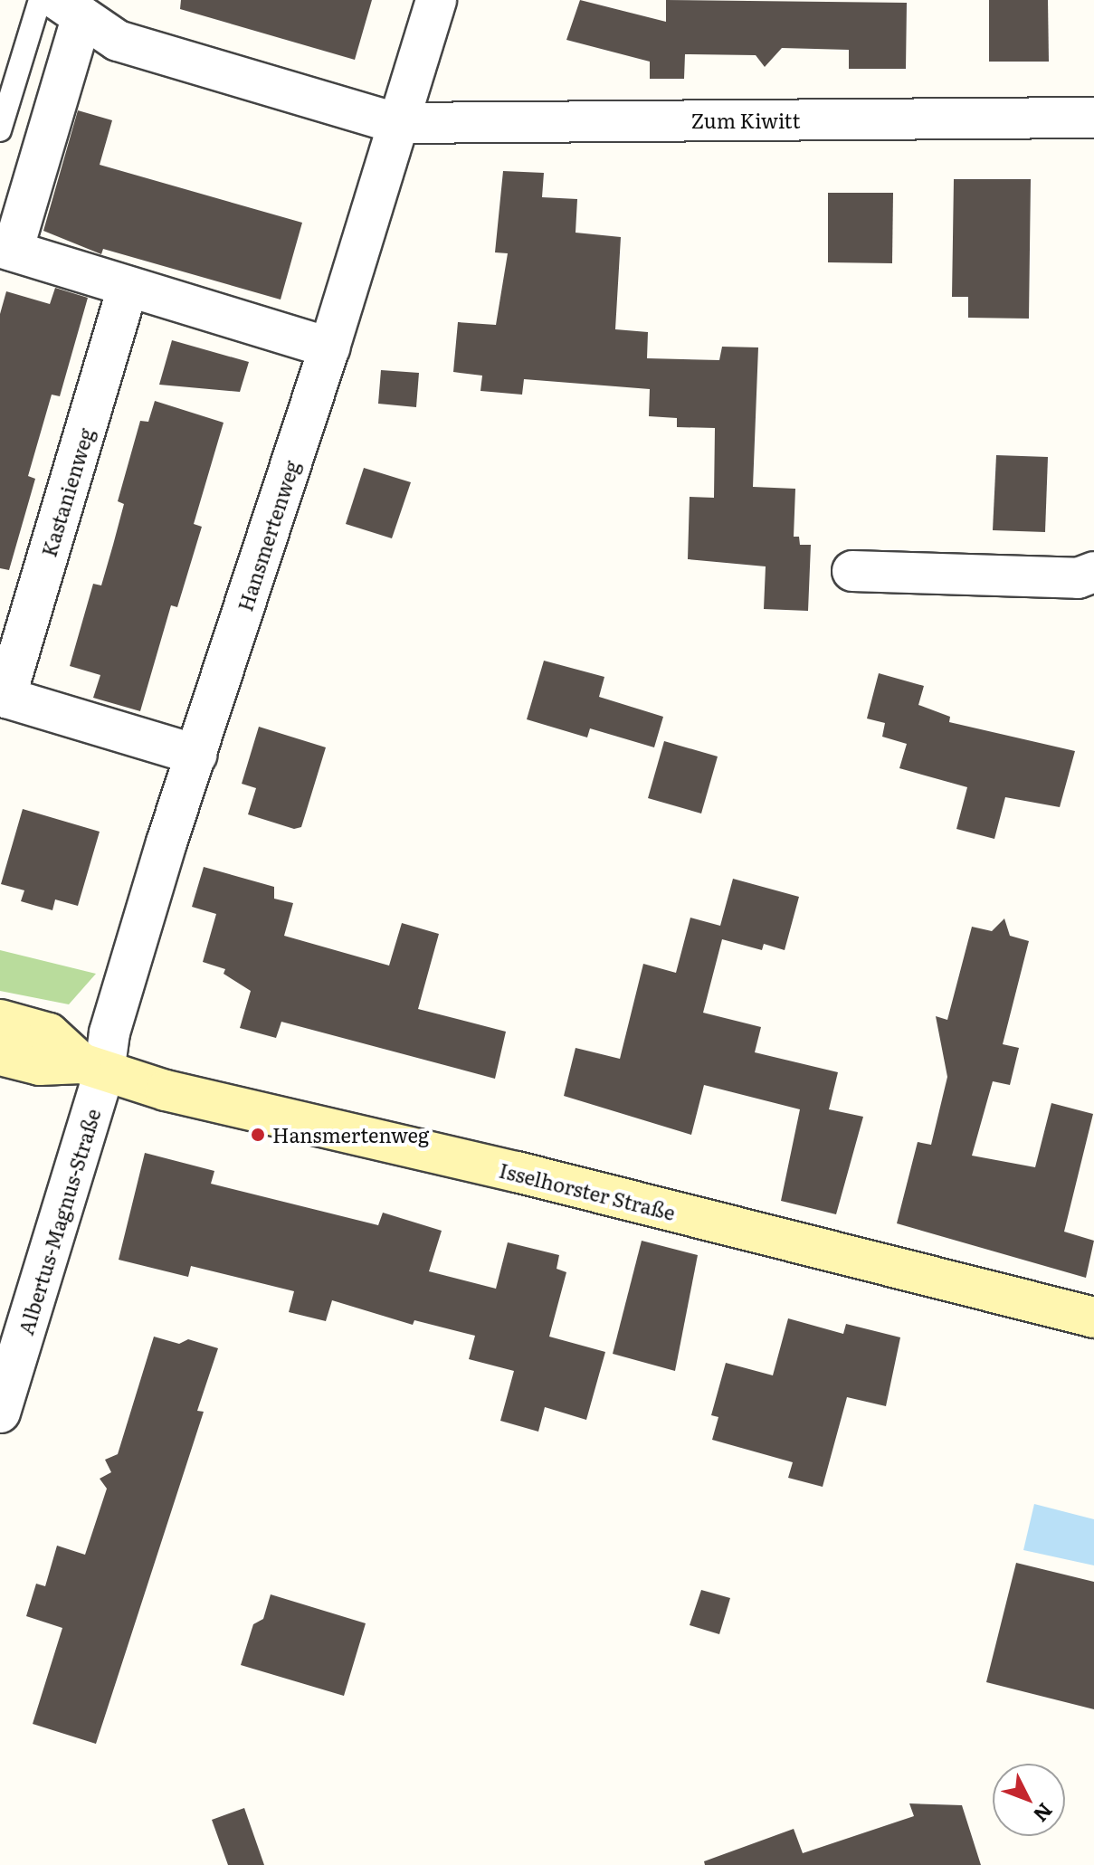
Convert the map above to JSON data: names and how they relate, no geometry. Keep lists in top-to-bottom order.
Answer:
{
  "streets": {
    "street": [
      "Zum Kiwitt",
      "Kastanienweg",
      "Hansmertenweg",
      "Isselhorster Straße",
      "Albertus-Magnus-Straße"
    ]
  },
  "crossings": [
    ["Zum Kiwitt", "Hansmertenweg"],
    ["Kastanienweg", "Hansmertenweg"],
    ["Hansmertenweg", "Isselhorster Straße"],
    ["Hansmertenweg", "Albertus-Magnus-Straße"],
    ["Isselhorster Straße", "Albertus-Magnus-Straße"]
  ],
  "places": ["Hansmertenweg"],
  "north": "bottom right"
}
